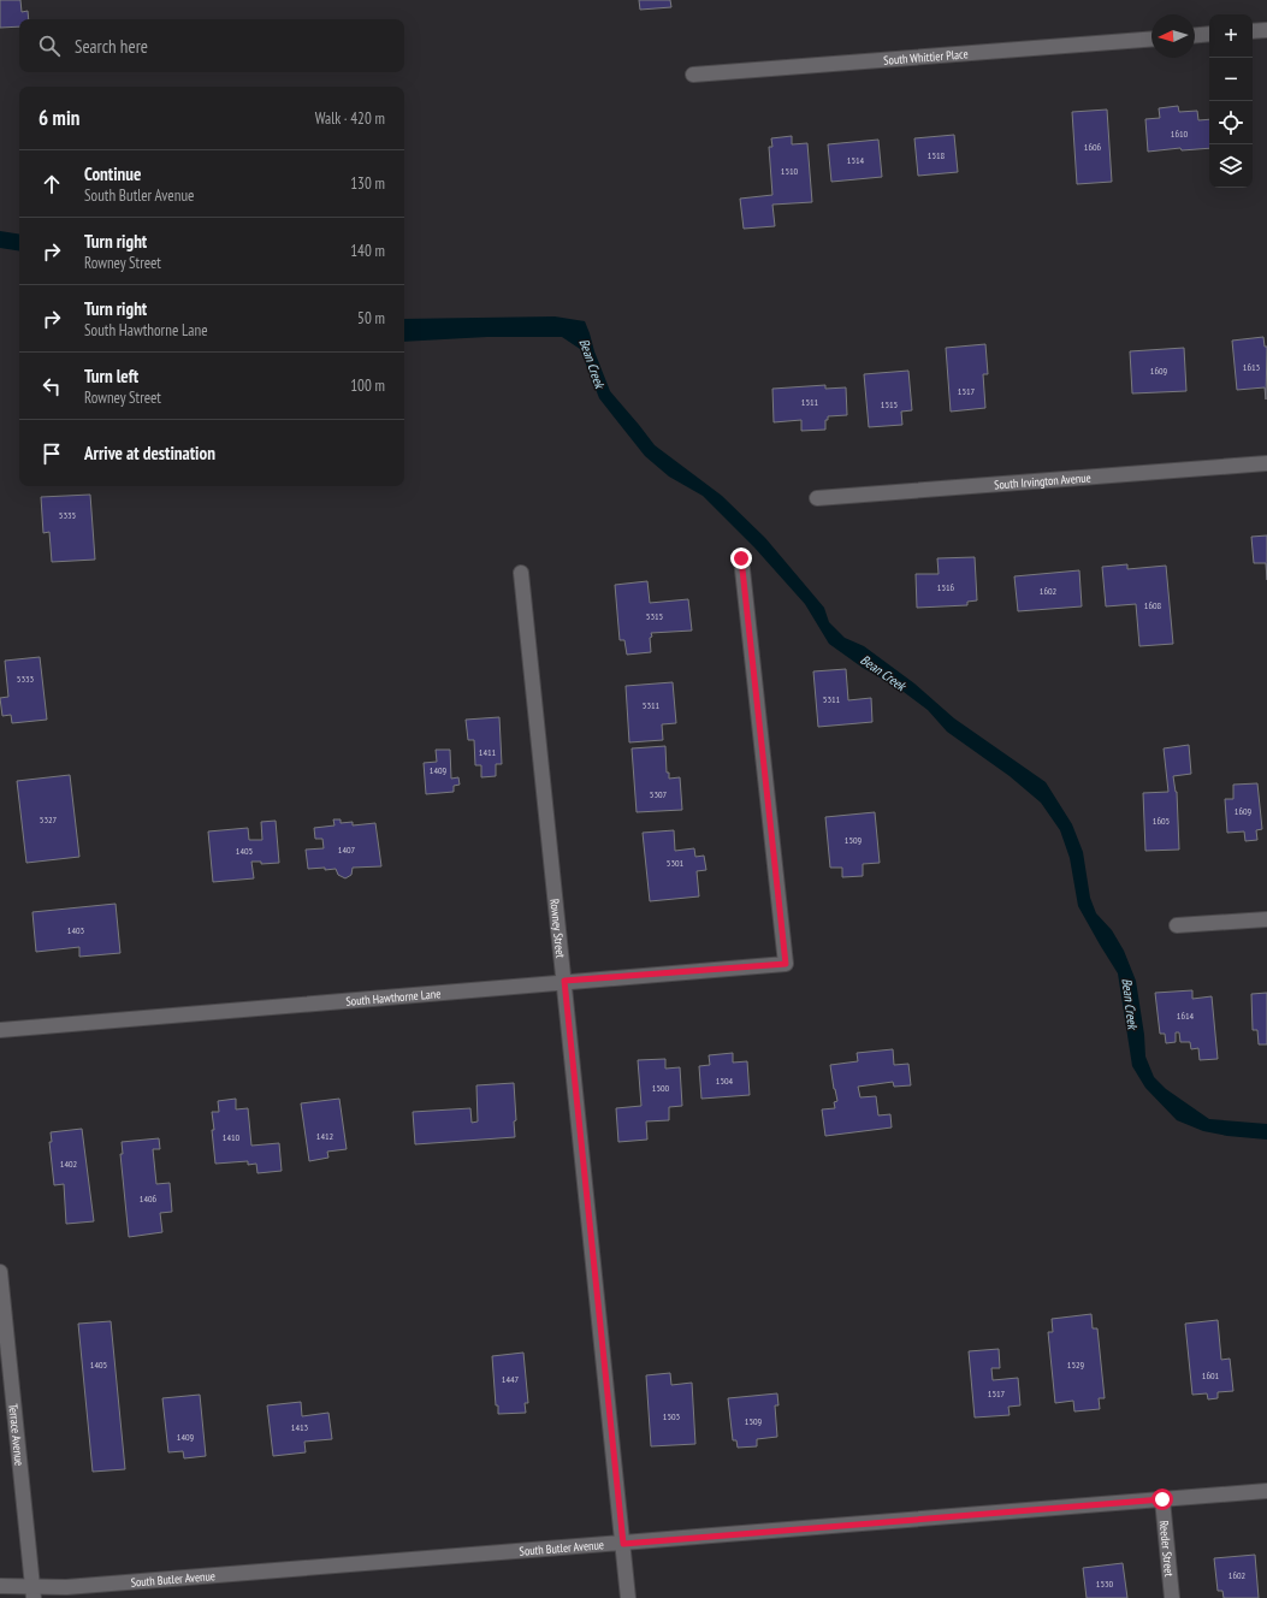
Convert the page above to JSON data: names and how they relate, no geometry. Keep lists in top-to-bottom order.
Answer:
{
  "streets": {
    "street": [
      "South Whittier Place",
      "South Irvington Avenue",
      "Rowney Street",
      "South Hawthorne Lane",
      "Terrace Avenue",
      "South Butler Avenue",
      "Reeder Street"
    ]
  },
  "crossings": [
    ["Rowney Street", "South Hawthorne Lane"],
    ["Rowney Street", "South Butler Avenue"],
    ["Terrace Avenue", "South Butler Avenue"],
    ["South Butler Avenue", "Reeder Street"]
  ],
  "water": ["Bean Creek"],
  "house_numbers": [
    "1610",
    "1606",
    "1518",
    "1514",
    "1510",
    "1613",
    "1609",
    "1517",
    "1511",
    "1515",
    "5335",
    "1516",
    "1602",
    "1608",
    "5315",
    "5333",
    "5311",
    "5311",
    "1411",
    "1409",
    "5307",
    "1609",
    "5327",
    "1605",
    "1509",
    "1407",
    "1405",
    "5301",
    "1403",
    "1614",
    "1504",
    "1500",
    "1412",
    "1410",
    "1402",
    "1406",
    "1405",
    "1529",
    "1601",
    "1447",
    "1517",
    "1503",
    "1509",
    "1413",
    "1409",
    "1602",
    "1530"
  ],
  "north": "left",
  "page": {
    "map_buttons": ["+", "−"],
    "search": "Search here",
    "heading": ["6 min", "Walk · 420 m"],
    "list": [
      ["Continue", "South Butler Avenue", "130 m"],
      ["Turn right", "Rowney Street", "140 m"],
      ["Turn right", "South Hawthorne Lane", "50 m"],
      ["Turn left", "Rowney Street", "100 m"],
      "Arrive at destination"
    ]
  }
}
